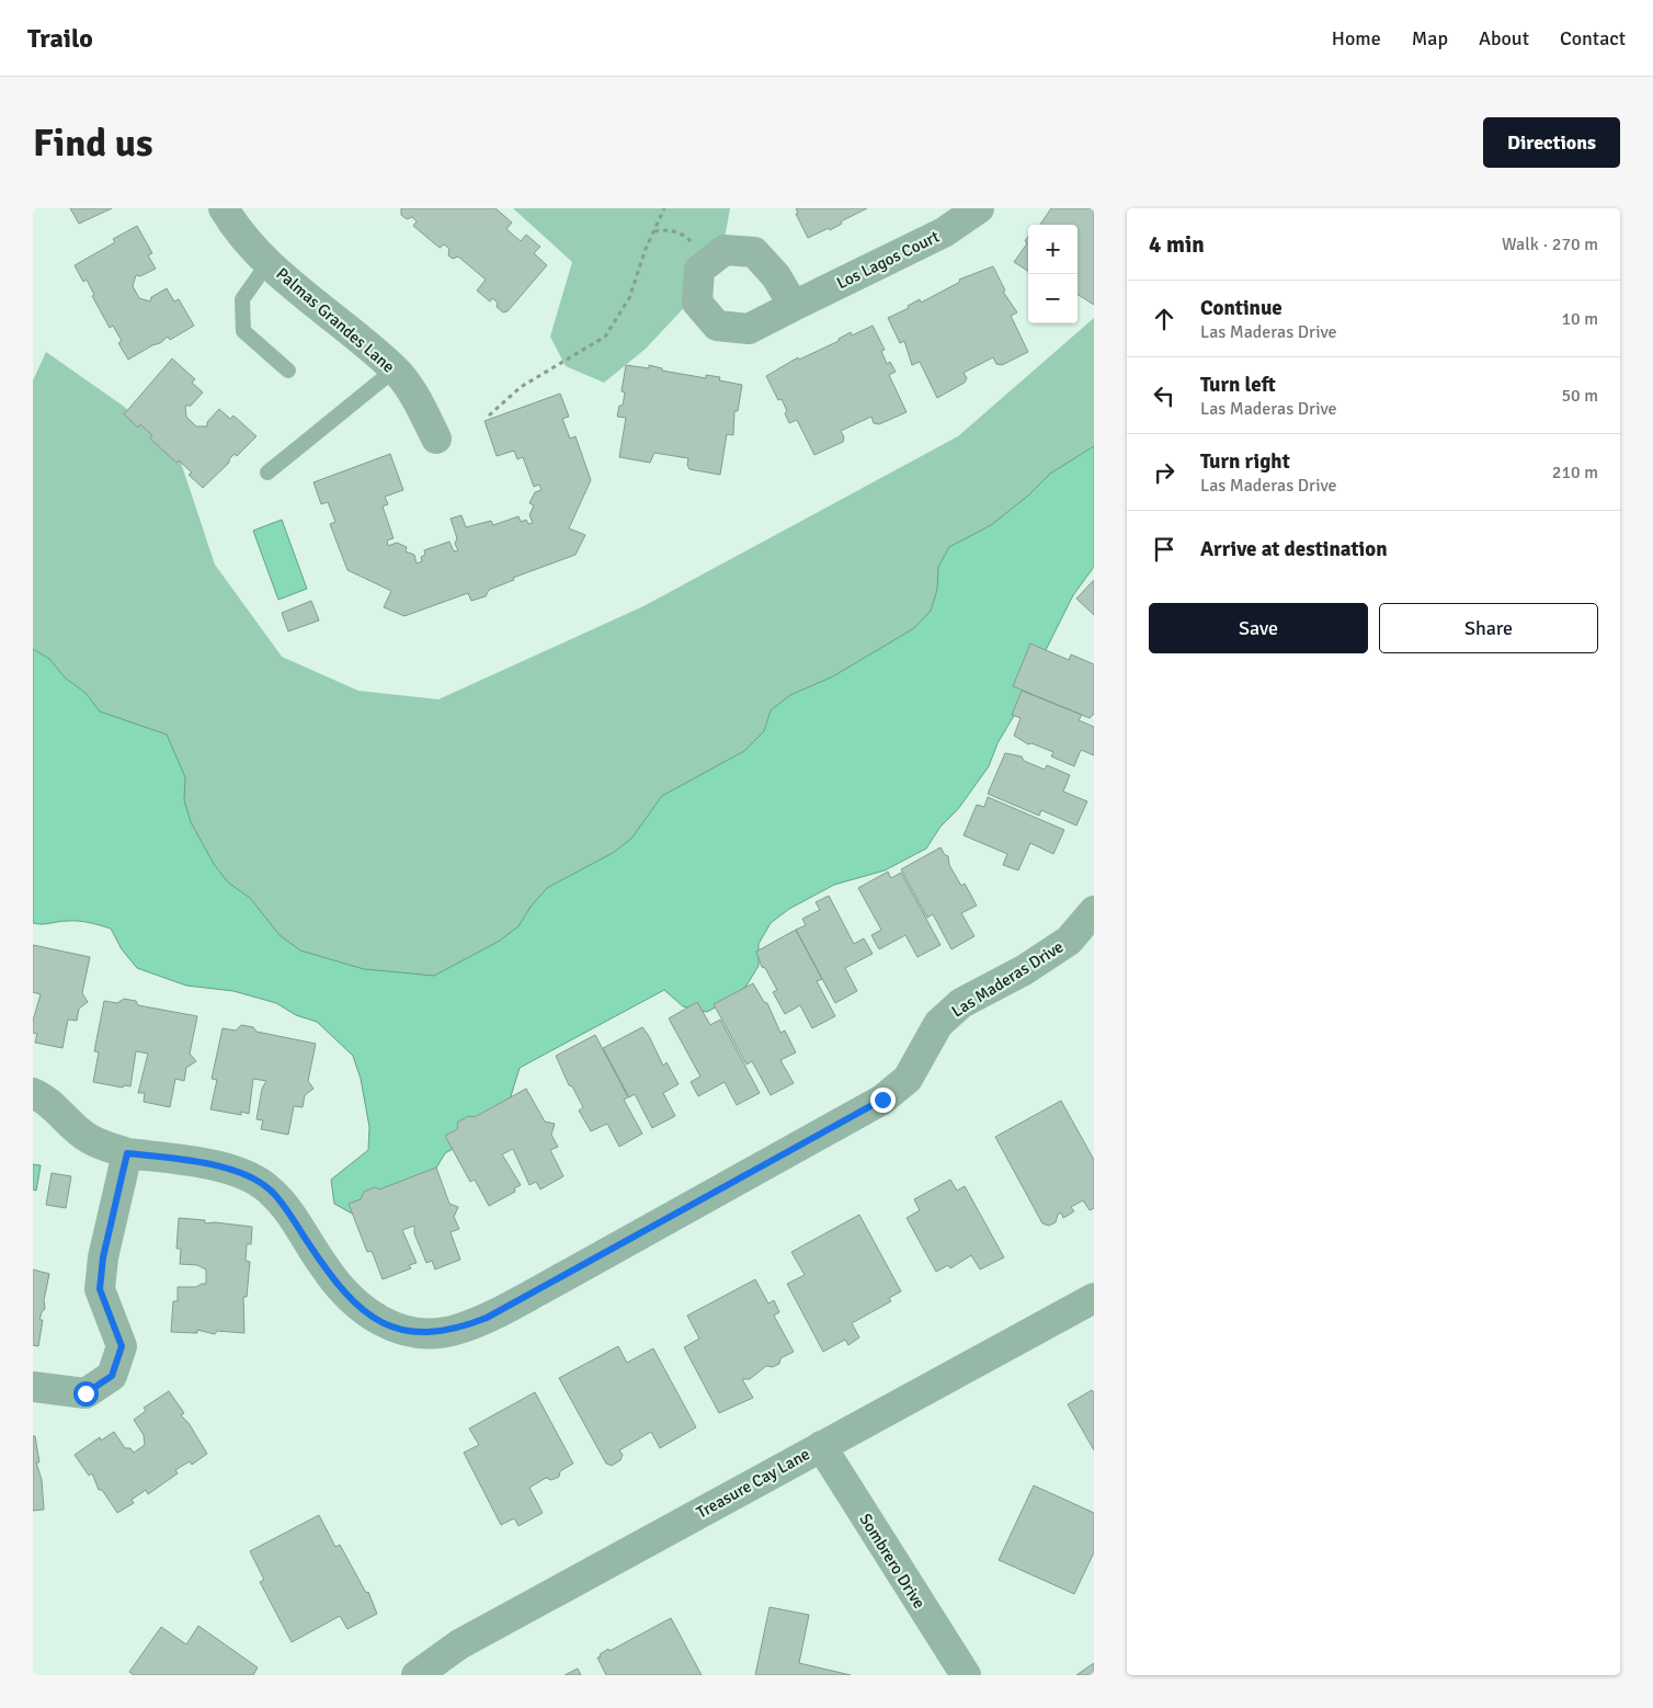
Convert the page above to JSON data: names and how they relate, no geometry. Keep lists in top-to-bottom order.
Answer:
{
  "streets": {
    "street": [
      "Los Lagos Court",
      "Palmas Grandes Lane",
      "Las Maderas Drive",
      "Treasure Cay Lane",
      "Sombrero Drive"
    ]
  },
  "crossings": [
    ["Treasure Cay Lane", "Sombrero Drive"]
  ],
  "page": {
    "header": "Trailo",
    "nav": [
      "Home",
      "Map",
      "About",
      "Contact"
    ],
    "buttons": [
      "Directions",
      ["Save", "Share"]
    ],
    "title": "Find us",
    "heading": ["4 min", "Walk · 270 m"],
    "map_buttons": ["+", "−"],
    "list": [
      ["Continue", "Las Maderas Drive", "10 m"],
      ["Turn left", "Las Maderas Drive", "50 m"],
      ["Turn right", "Las Maderas Drive", "210 m"],
      "Arrive at destination"
    ]
  }
}
